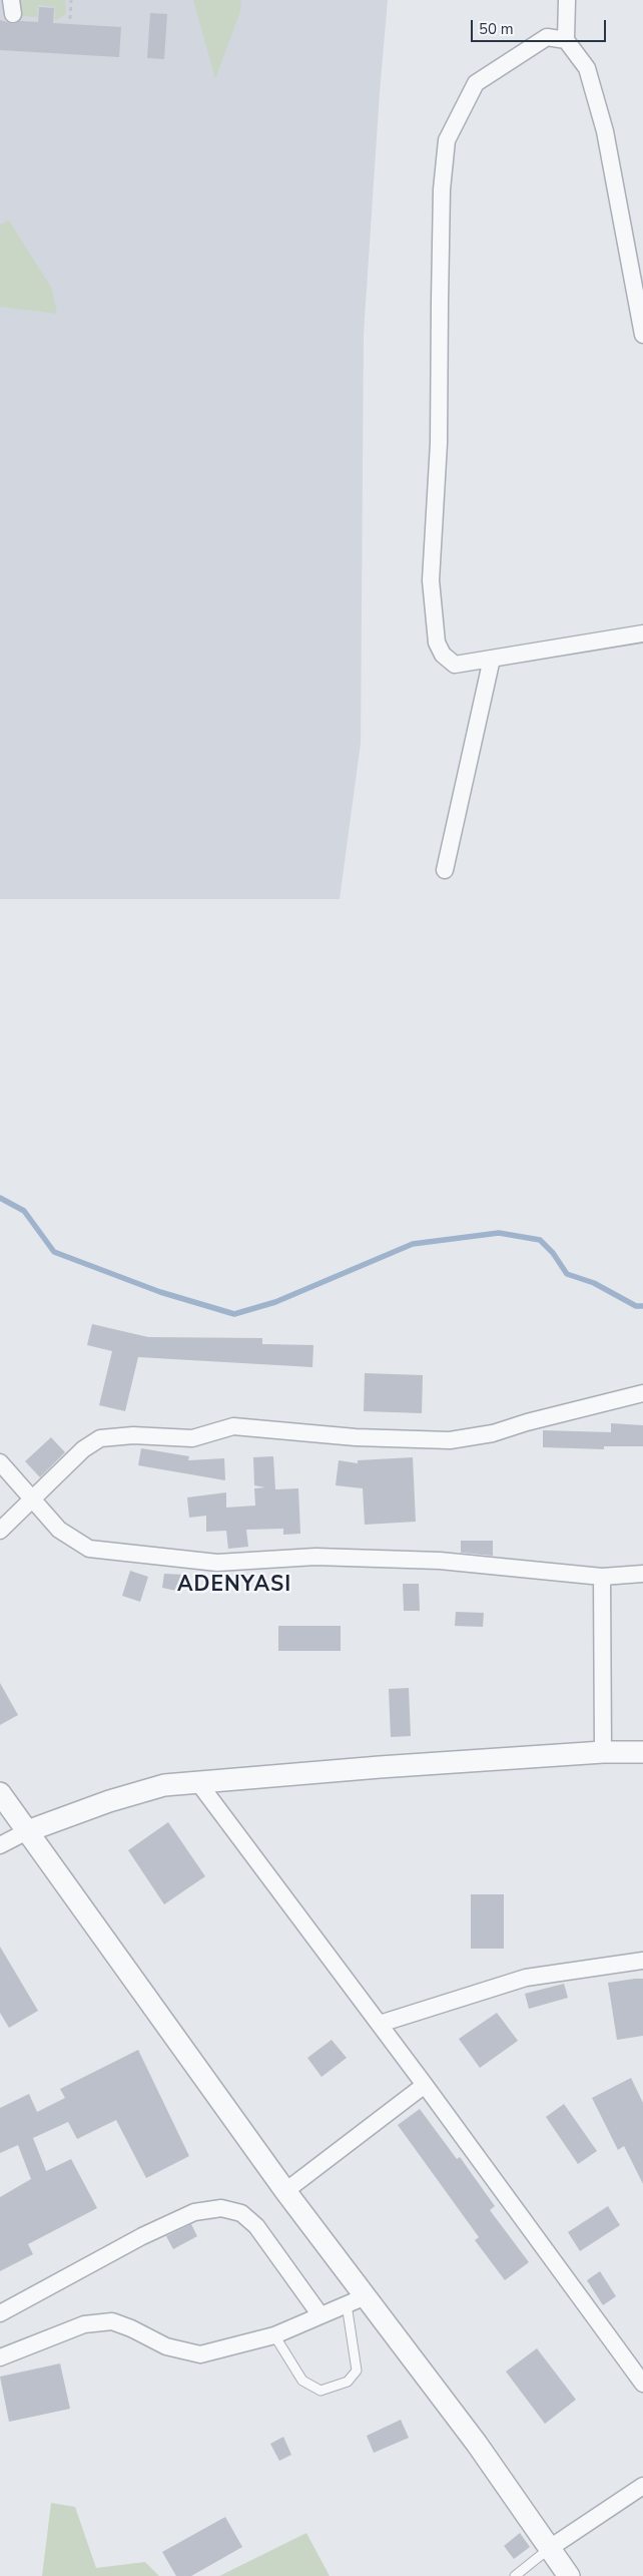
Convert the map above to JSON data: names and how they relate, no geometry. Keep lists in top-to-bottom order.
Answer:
{
  "districts": ["ADENYASI"],
  "scale_bar": "50 m"
}
